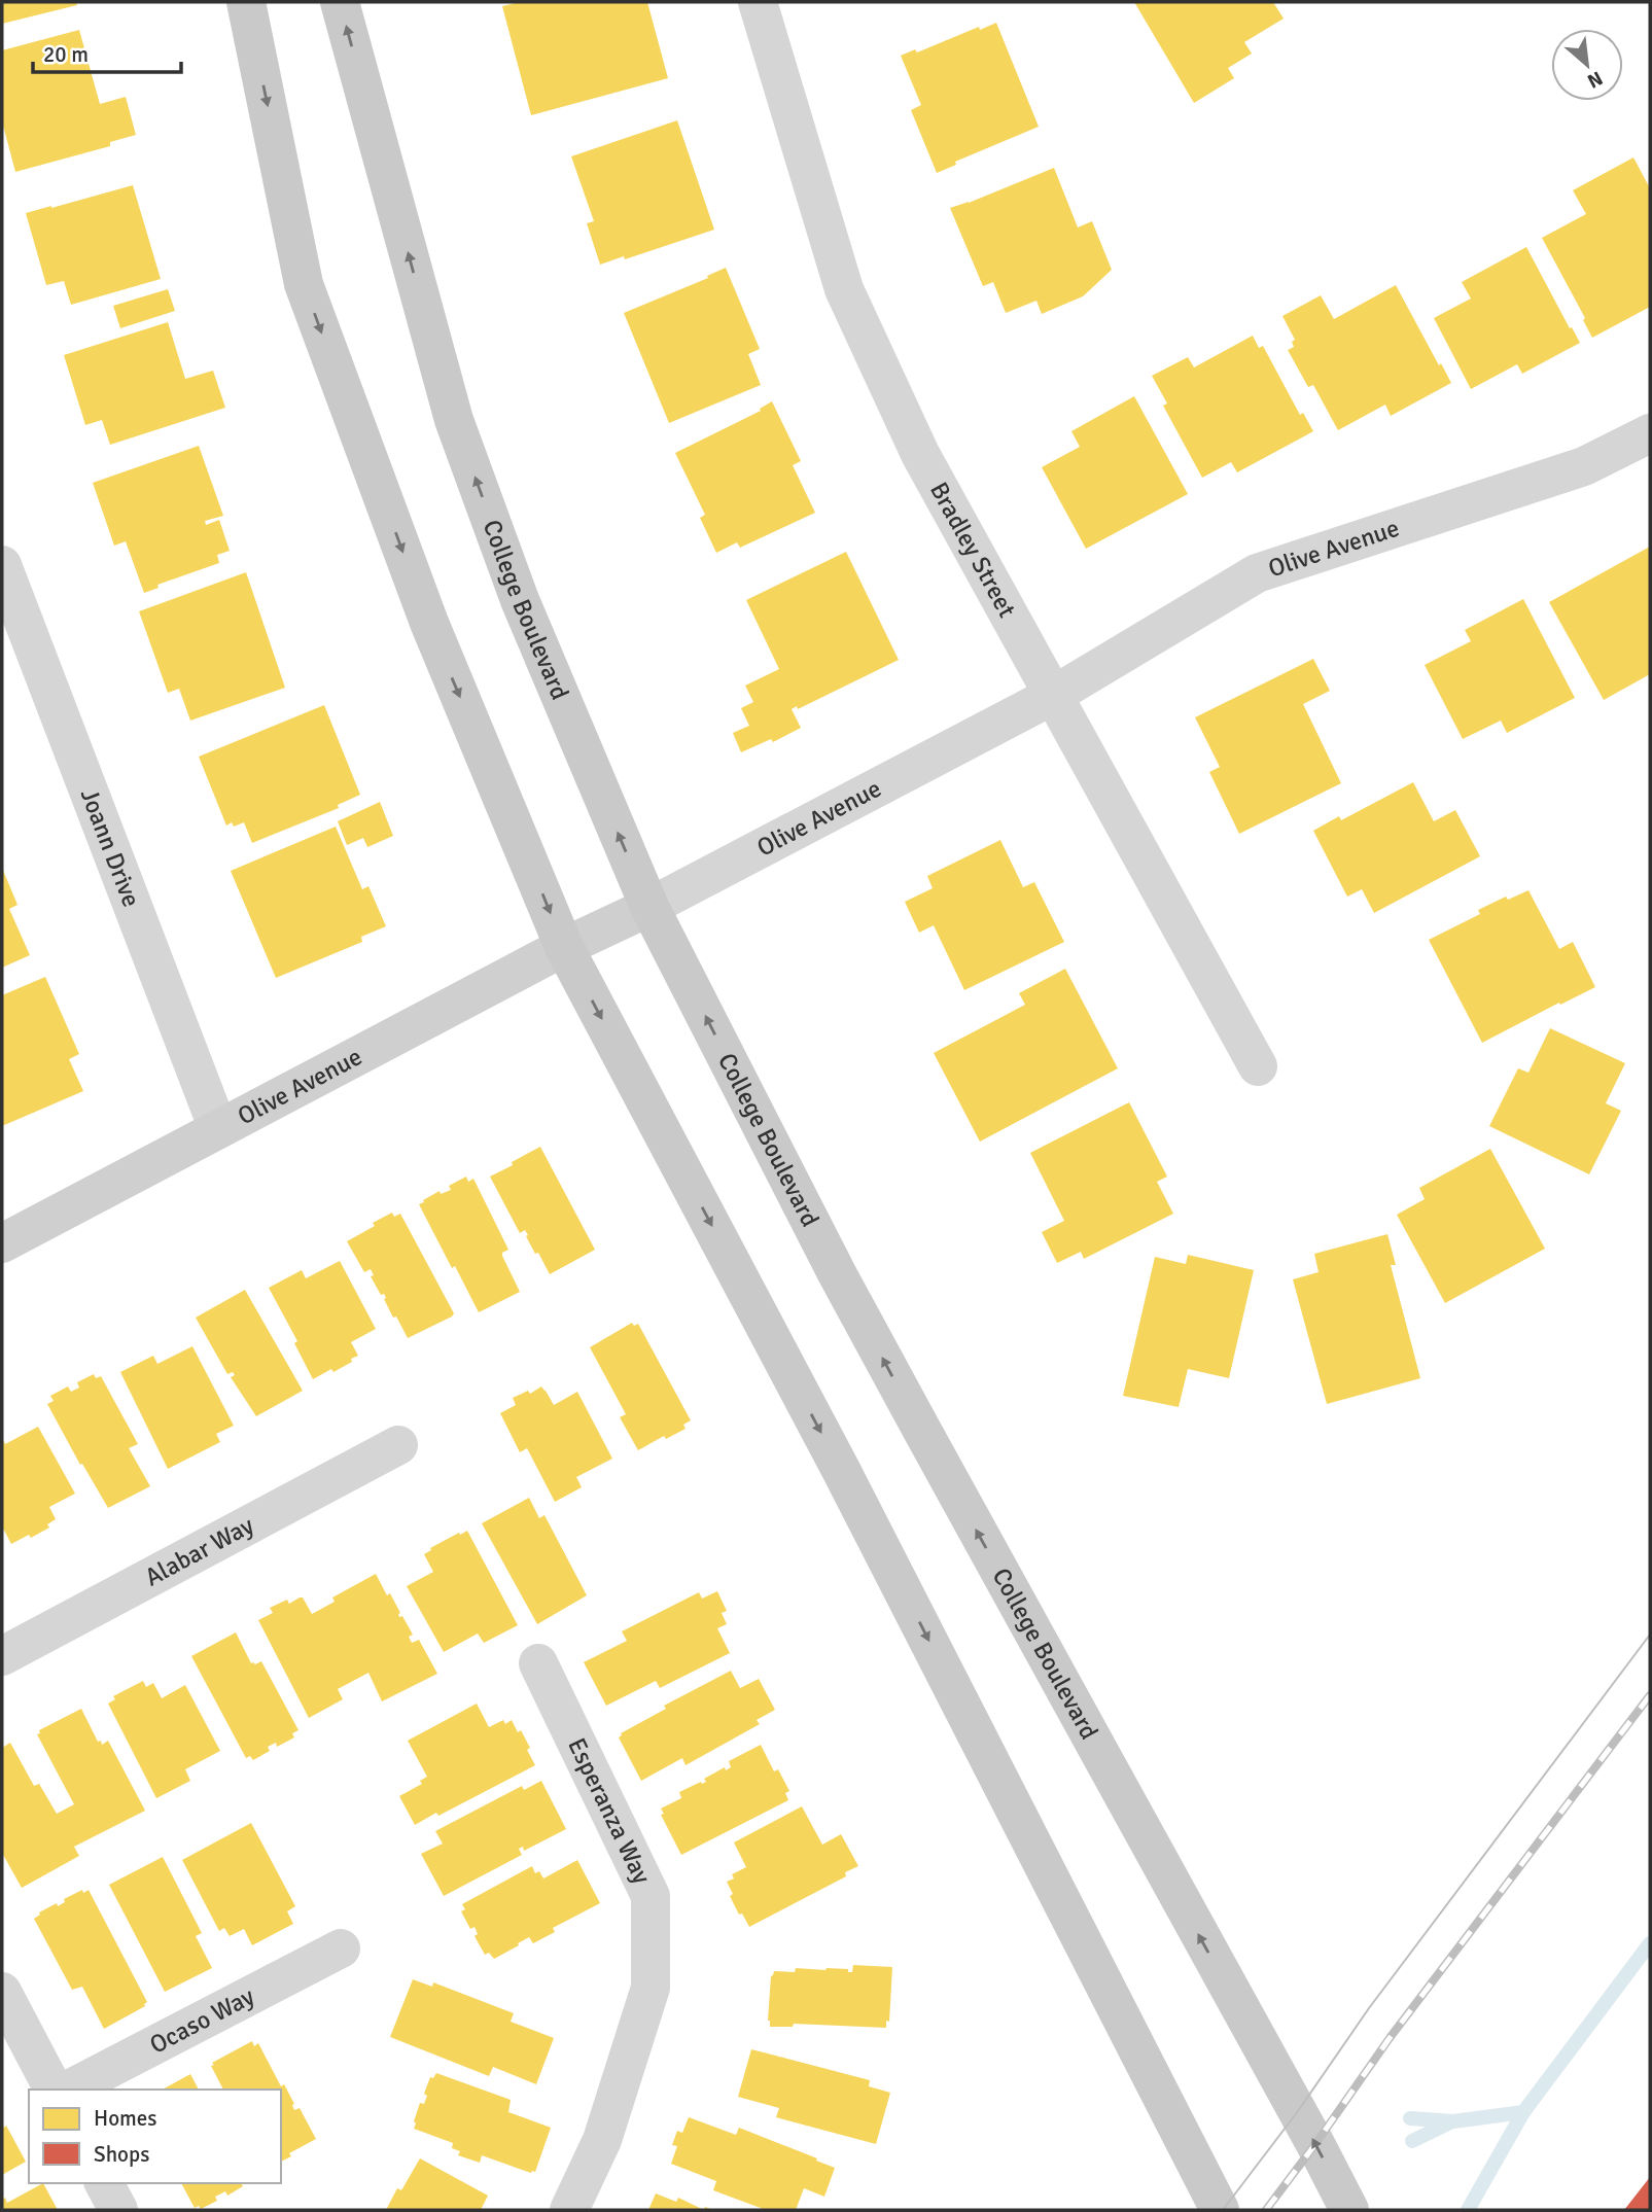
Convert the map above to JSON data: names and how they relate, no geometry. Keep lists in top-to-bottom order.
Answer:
{
  "streets": {
    "main road": ["Olive Avenue", "College Boulevard"],
    "street": [
      "Bradley Street",
      "Joann Drive",
      "Alabar Way",
      "Esperanza Way",
      "Ocaso Way"
    ]
  },
  "crossings": [
    ["Bradley Street", "Olive Avenue"],
    ["Olive Avenue", "College Boulevard"],
    ["Olive Avenue", "Joann Drive"]
  ],
  "legend": ["Homes", "Shops"],
  "scale_bar": "20 m",
  "north": "bottom right"
}
